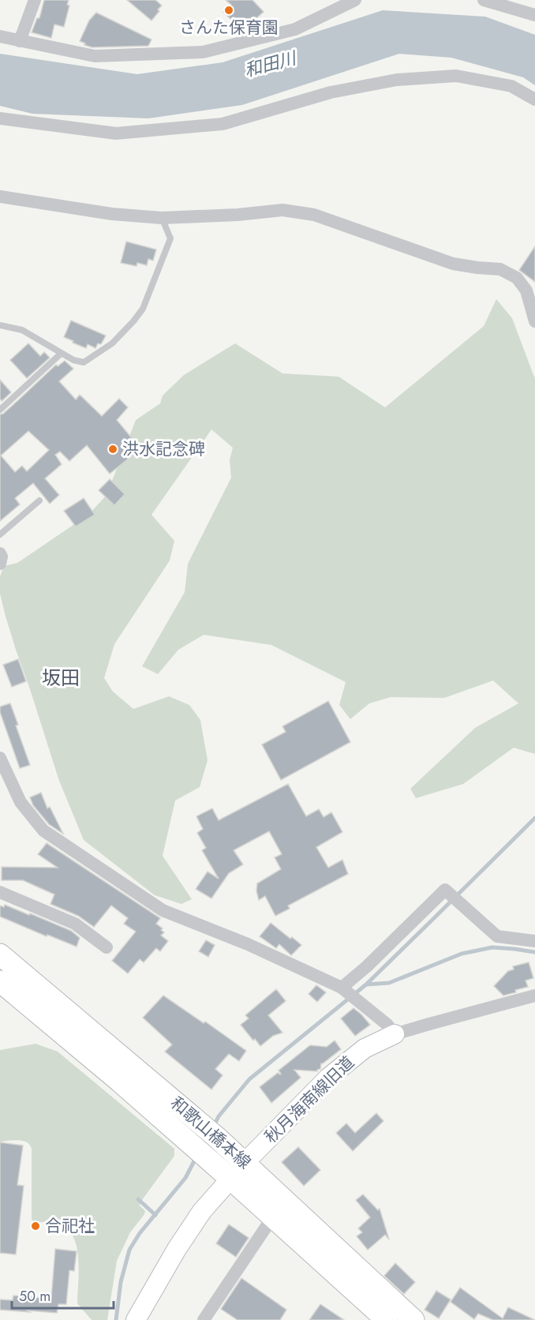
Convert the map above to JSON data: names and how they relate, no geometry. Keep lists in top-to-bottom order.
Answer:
{
  "streets": {
    "main road": ["和歌山橋本線"],
    "street": ["秋月海南線旧道"]
  },
  "crossings": [
    ["秋月海南線旧道", "和歌山橋本線"]
  ],
  "districts": ["坂田"],
  "water": ["和田川"],
  "places": ["さんた保育園", "洪水記念碑", "合祀社"],
  "scale_bar": "50 m"
}
